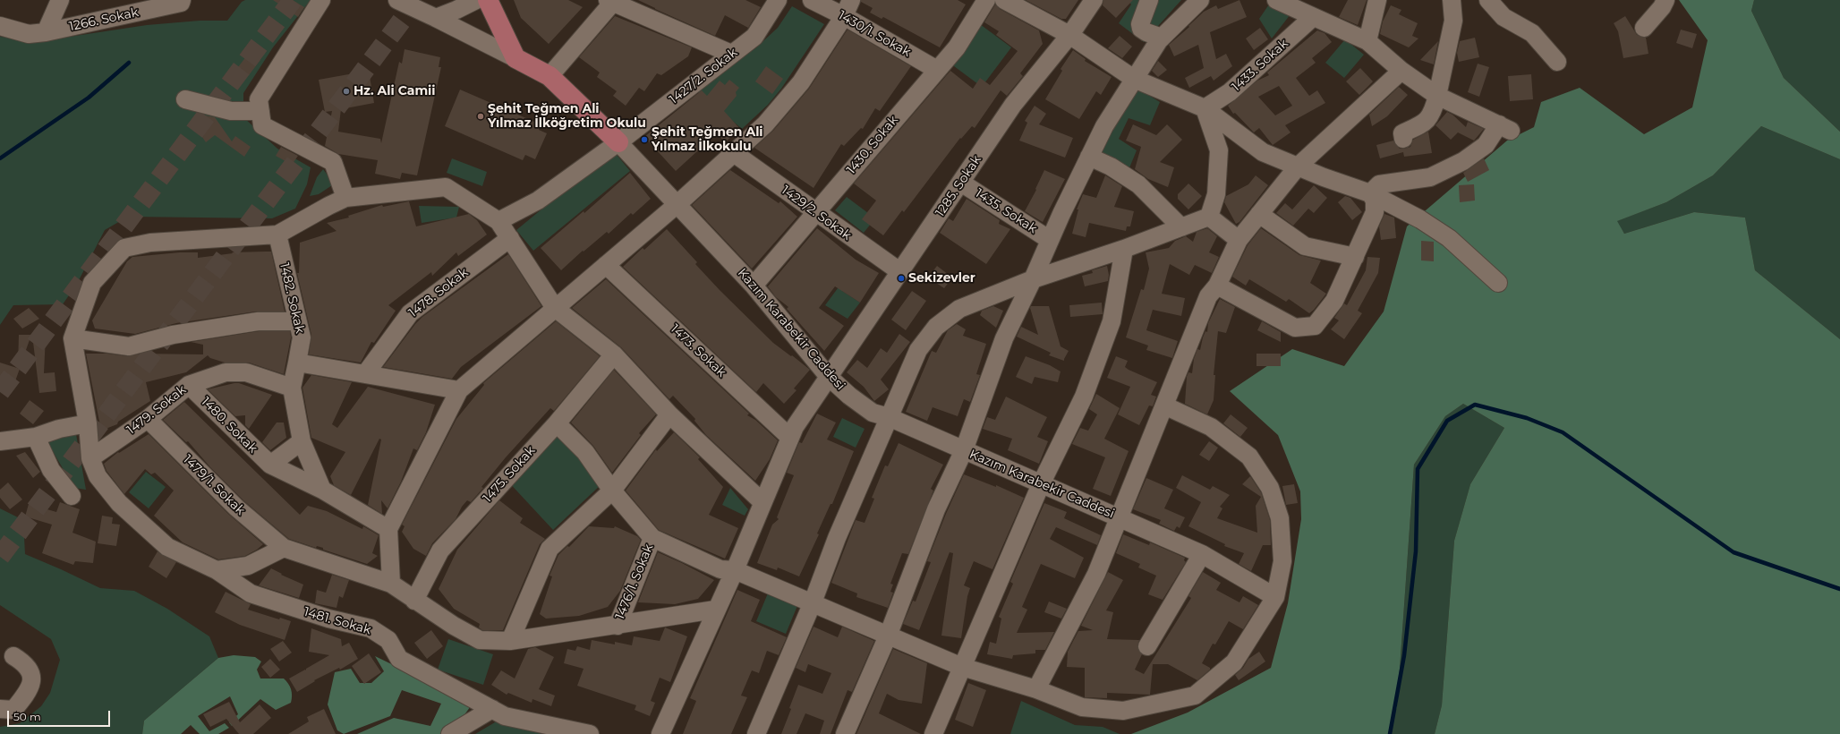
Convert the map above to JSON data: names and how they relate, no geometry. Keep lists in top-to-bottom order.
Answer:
{
  "streets": {
    "main road": ["Kazım Karabekir Caddesi"],
    "street": [
      "1266. Sokak",
      "1430/1. Sokak",
      "1433. Sokak",
      "1427/2. Sokak",
      "1430. Sokak",
      "1285. Sokak",
      "1435. Sokak",
      "1429/2. Sokak",
      "1478. Sokak",
      "1482. Sokak",
      "1473. Sokak",
      "1479. Sokak",
      "1480. Sokak",
      "1475. Sokak",
      "1479/1. Sokak",
      "1476/1. Sokak",
      "1481. Sokak"
    ]
  },
  "crossings": [
    ["1430/1. Sokak", "1430. Sokak"],
    ["1427/2. Sokak", "Kazım Karabekir Caddesi"],
    ["1430. Sokak", "1429/2. Sokak"],
    ["1430. Sokak", "Kazım Karabekir Caddesi"],
    ["1285. Sokak", "1435. Sokak"],
    ["1285. Sokak", "1429/2. Sokak"],
    ["1285. Sokak", "Kazım Karabekir Caddesi"],
    ["1285. Sokak", "1473. Sokak"],
    ["1482. Sokak", "1479. Sokak"],
    ["1479. Sokak", "1480. Sokak"],
    ["1479. Sokak", "1479/1. Sokak"],
    ["1479. Sokak", "1481. Sokak"]
  ],
  "places": [
    "Hz. Ali Camii",
    "Şehit Teğmen Ali Yılmaz İlköğretim Okulu",
    "Şehit Teğmen Ali Yılmaz İlkokulu",
    "Sekizevler"
  ],
  "scale_bar": "50 m"
}
